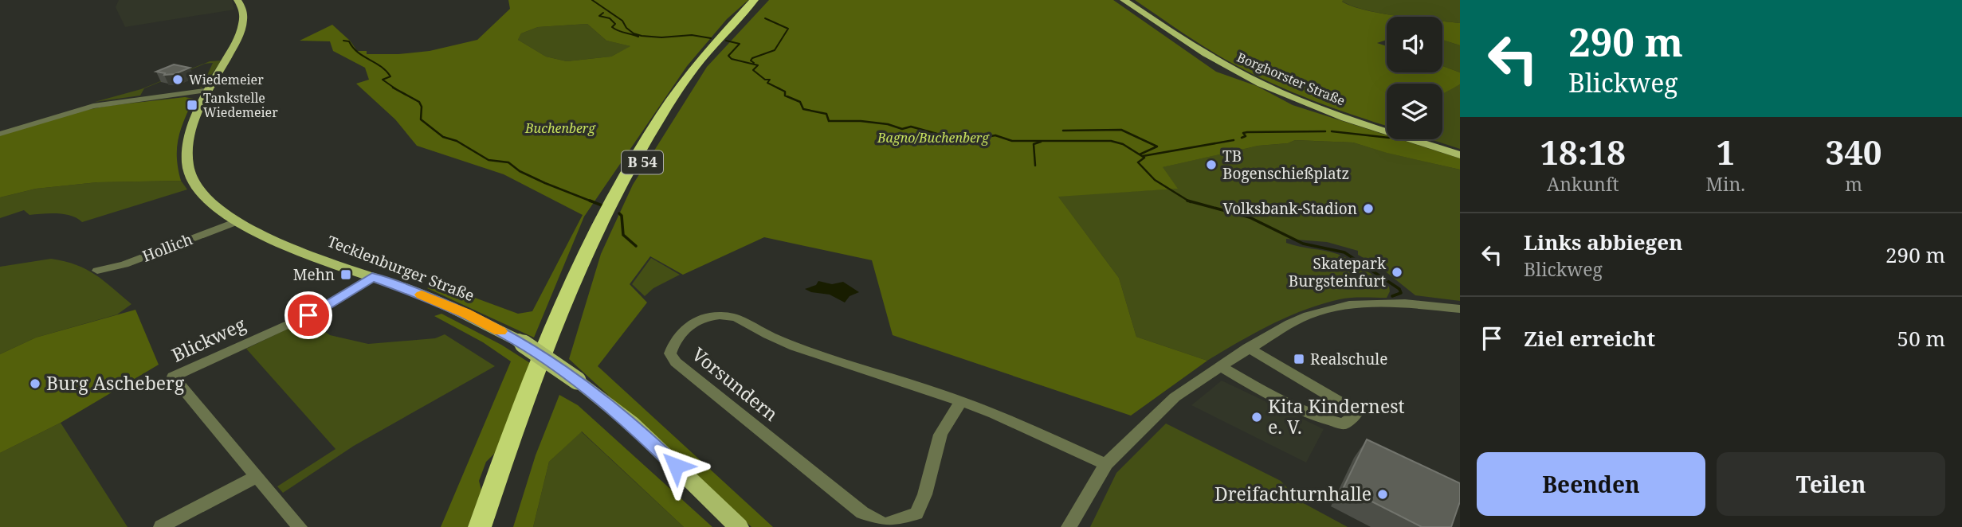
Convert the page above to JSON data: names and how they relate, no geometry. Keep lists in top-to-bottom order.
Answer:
{
  "streets": {
    "highway": ["B 54"],
    "main road": ["Borghorster Straße", "Tecklenburger Straße"],
    "street": ["Hollich", "Blickweg", "Vorsundern"]
  },
  "crossings": [
    ["Hollich", "Tecklenburger Straße"],
    ["Tecklenburger Straße", "Blickweg"]
  ],
  "parks": ["Buchenberg", "Bagno/Buchenberg"],
  "places": {
    "other": [
      "Wiedemeier",
      "TB Bogenschießplatz",
      "Volksbank-Stadion",
      "Skatepark Burgsteinfurt",
      "Burg Ascheberg",
      "Kita Kindernest e. V.",
      "Dreifachturnhalle"
    ],
    "transit": ["Tankstelle Wiedemeier", "Mehn", "Realschule"]
  },
  "page": {
    "turn": ["290 m", "Blickweg"],
    "eta": [
      "18:18",
      "Ankunft",
      "1",
      "Min.",
      "340",
      "m"
    ],
    "list": [
      {
        "name": "Links abbiegen",
        "note": "Blickweg",
        "value": "290 m"
      },
      {
        "name": "Ziel erreicht",
        "value": "50 m"
      }
    ],
    "buttons": ["Beenden", "Teilen"]
  }
}
